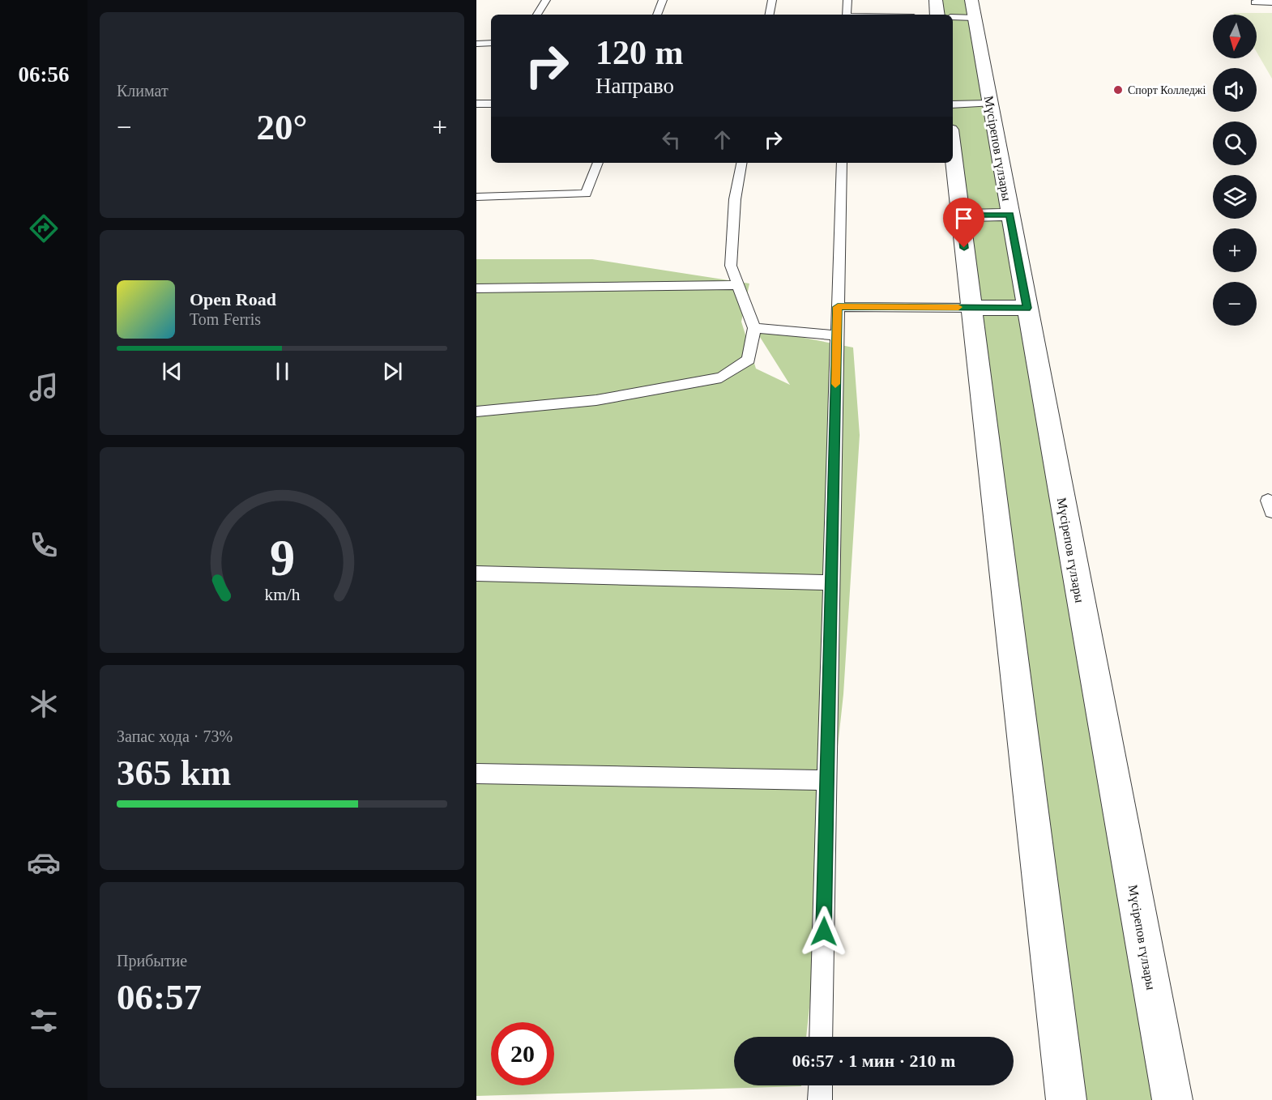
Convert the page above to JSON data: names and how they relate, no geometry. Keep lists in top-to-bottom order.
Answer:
{
  "streets": {
    "street": ["Мүсірепов гүлзары"]
  },
  "places": ["Спорт Колледжі"],
  "north": "bottom",
  "page": {
    "tabs": "06:56",
    "tile": [
      "Климат",
      ["Запас хода · 73%", "365 km"],
      ["Прибытие", "06:57"]
    ],
    "map_buttons": ["+", "−"],
    "turn": ["120 m", "Направо"],
    "heat": ["−", "20°", "+"],
    "song": ["Open Road", "Tom Ferris"],
    "limit": "20",
    "trip": "06:57 · 1 мин · 210 m",
    "gauge": ["9", "km/h"]
  }
}
